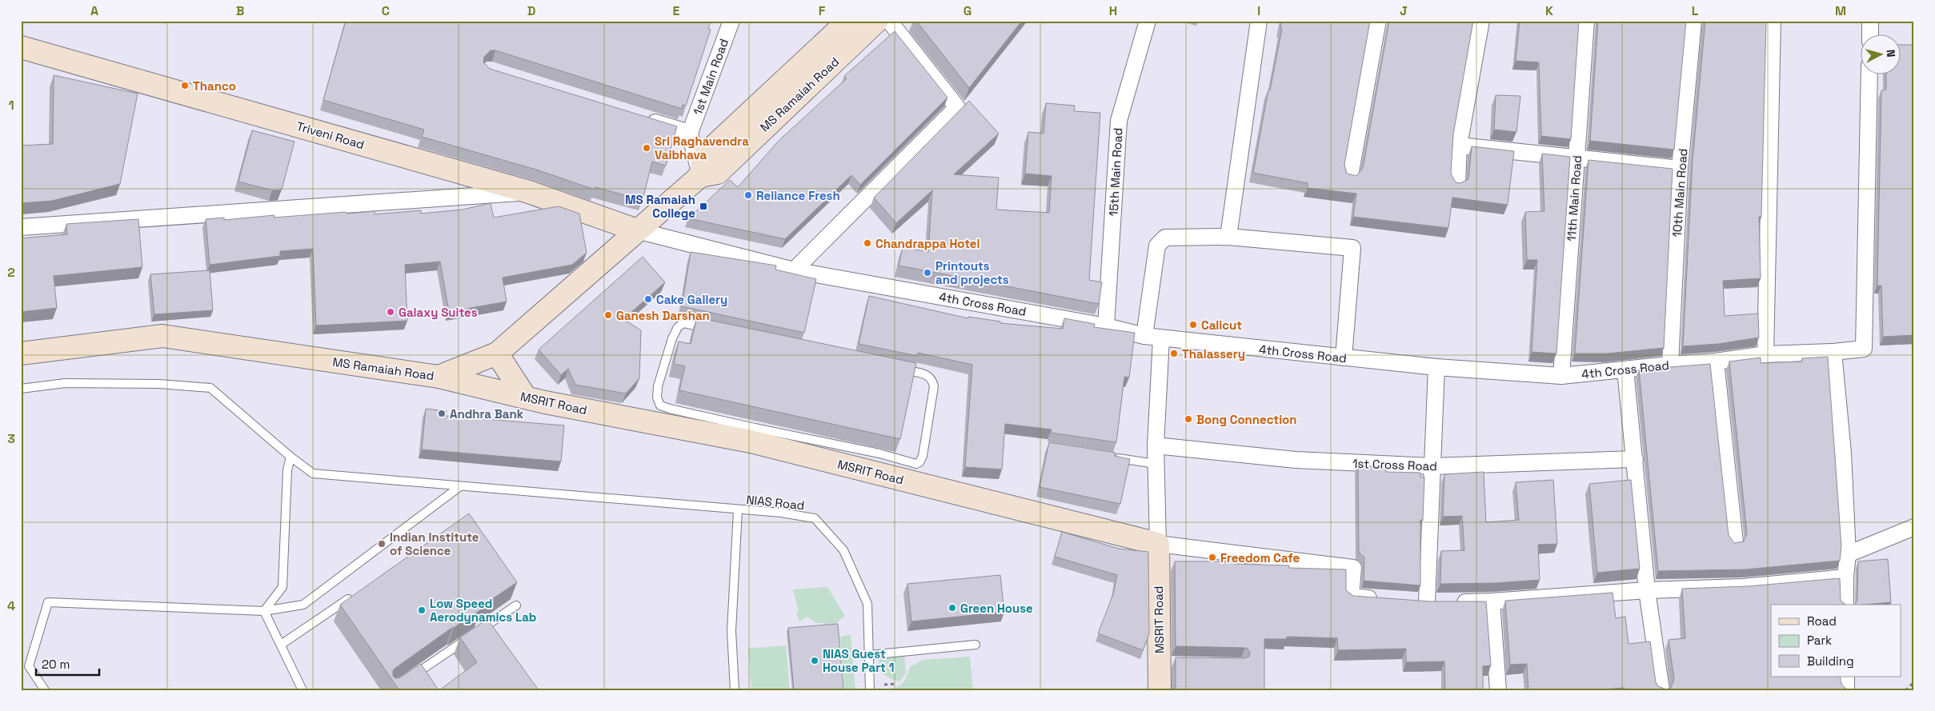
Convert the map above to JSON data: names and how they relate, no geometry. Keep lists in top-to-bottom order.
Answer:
{
  "streets": {
    "street": [
      "1st Main Road",
      "MS Ramaiah Road",
      "Triveni Road",
      "15th Main Road",
      "10th Main Road",
      "11th Main Road",
      "4th Cross Road",
      "MSRIT Road",
      "1st Cross Road"
    ],
    "lane": ["NIAS Road"]
  },
  "crossings": [
    ["MS Ramaiah Road", "Triveni Road"],
    ["MS Ramaiah Road", "4th Cross Road"],
    ["MS Ramaiah Road", "MSRIT Road"],
    ["Triveni Road", "4th Cross Road"],
    ["15th Main Road", "4th Cross Road"],
    ["10th Main Road", "4th Cross Road"],
    ["11th Main Road", "4th Cross Road"]
  ],
  "places": {
    "other": [
      "Thanco",
      "Sri Raghavendra Vaibhava",
      "Reliance Fresh",
      "Chandrappa Hotel",
      "Printouts and projects",
      "Cake Gallery",
      "Galaxy Suites",
      "Ganesh Darshan",
      "Calicut",
      "Thalassery",
      "Andhra Bank",
      "Bong Connection",
      "Indian Institute of Science",
      "Freedom Cafe",
      "Green House",
      "Low Speed Aerodynamics Lab",
      "NIAS Guest House Part 1"
    ],
    "transit": ["MS Ramaiah College"]
  },
  "legend": ["Road", "Park", "Building"],
  "scale_bar": "20 m",
  "north": "right",
  "grid": {
    "columns": [
      "A",
      "B",
      "C",
      "D",
      "E",
      "F",
      "G",
      "H",
      "I",
      "J",
      "K",
      "L",
      "M"
    ],
    "rows": [
      "1",
      "2",
      "3",
      "4"
    ]
  }
}
